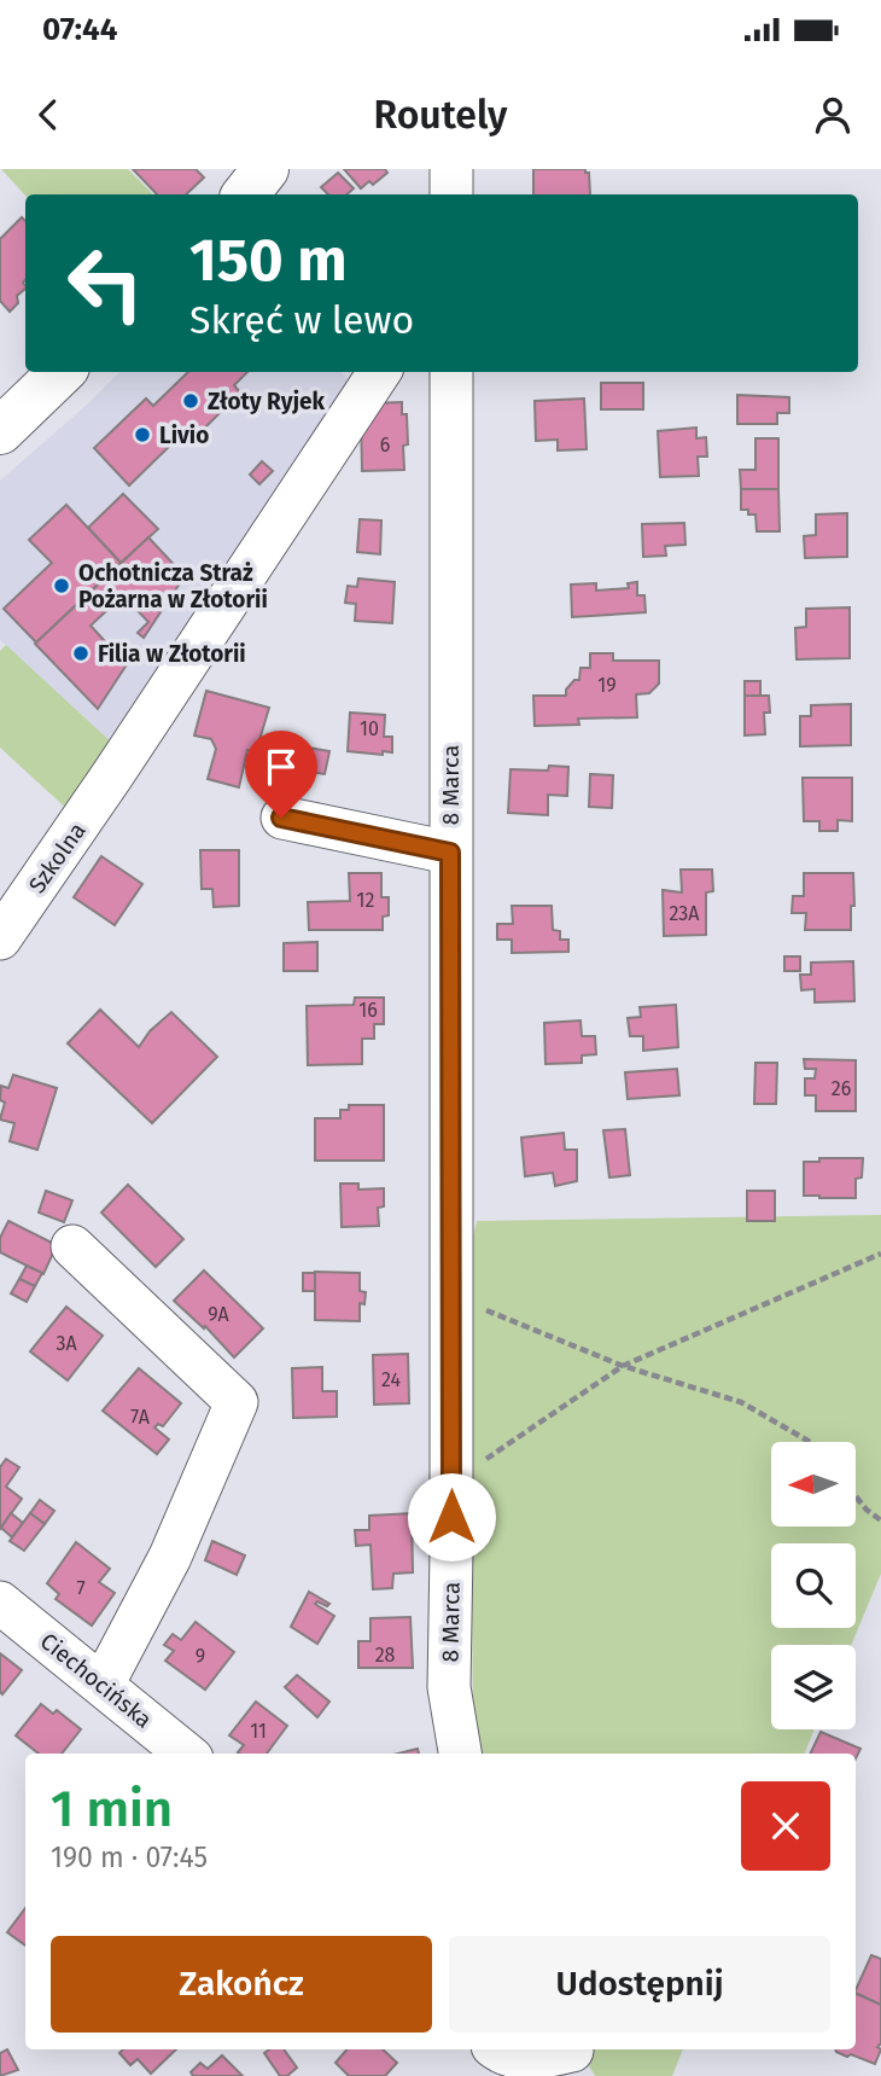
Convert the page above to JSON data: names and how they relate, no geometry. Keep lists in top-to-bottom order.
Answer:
{
  "streets": {
    "street": ["8 Marca", "Szkolna", "Ciechocińska"]
  },
  "places": [
    "Złoty Ryjek",
    "Livio",
    "Ochotnicza Straż Pożarna w Złotorii",
    "Filia w Złotorii"
  ],
  "house_numbers": [
    "6",
    "19",
    "10",
    "12",
    "23A",
    "16",
    "26",
    "9A",
    "3A",
    "24",
    "7A",
    "7",
    "28",
    "9",
    "11"
  ],
  "north": "left",
  "page": {
    "status": "07:44",
    "header": "Routely",
    "turn": ["150 m", "Skręć w lewo"],
    "heading": ["1 min", "190 m · 07:45"],
    "buttons": ["Zakończ", "Udostępnij"]
  }
}
